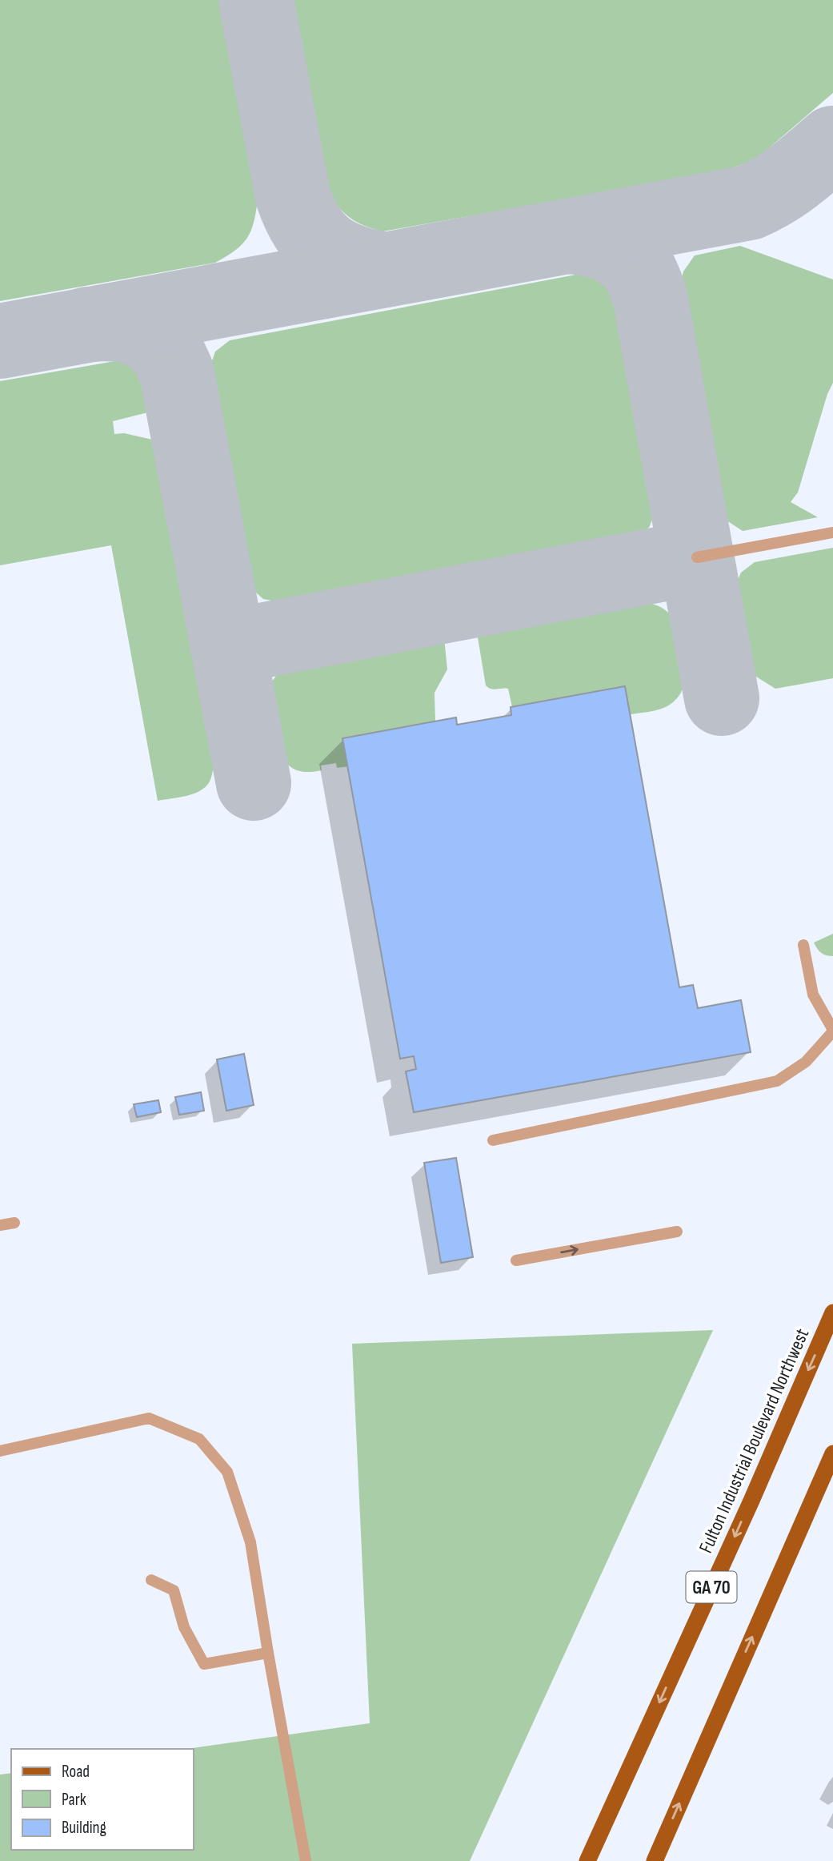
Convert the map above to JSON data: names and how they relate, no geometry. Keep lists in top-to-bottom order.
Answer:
{
  "streets": {
    "main road": ["Fulton Industrial Boulevard Northwest", "GA 70"]
  },
  "legend": ["Road", "Park", "Building"]
}
